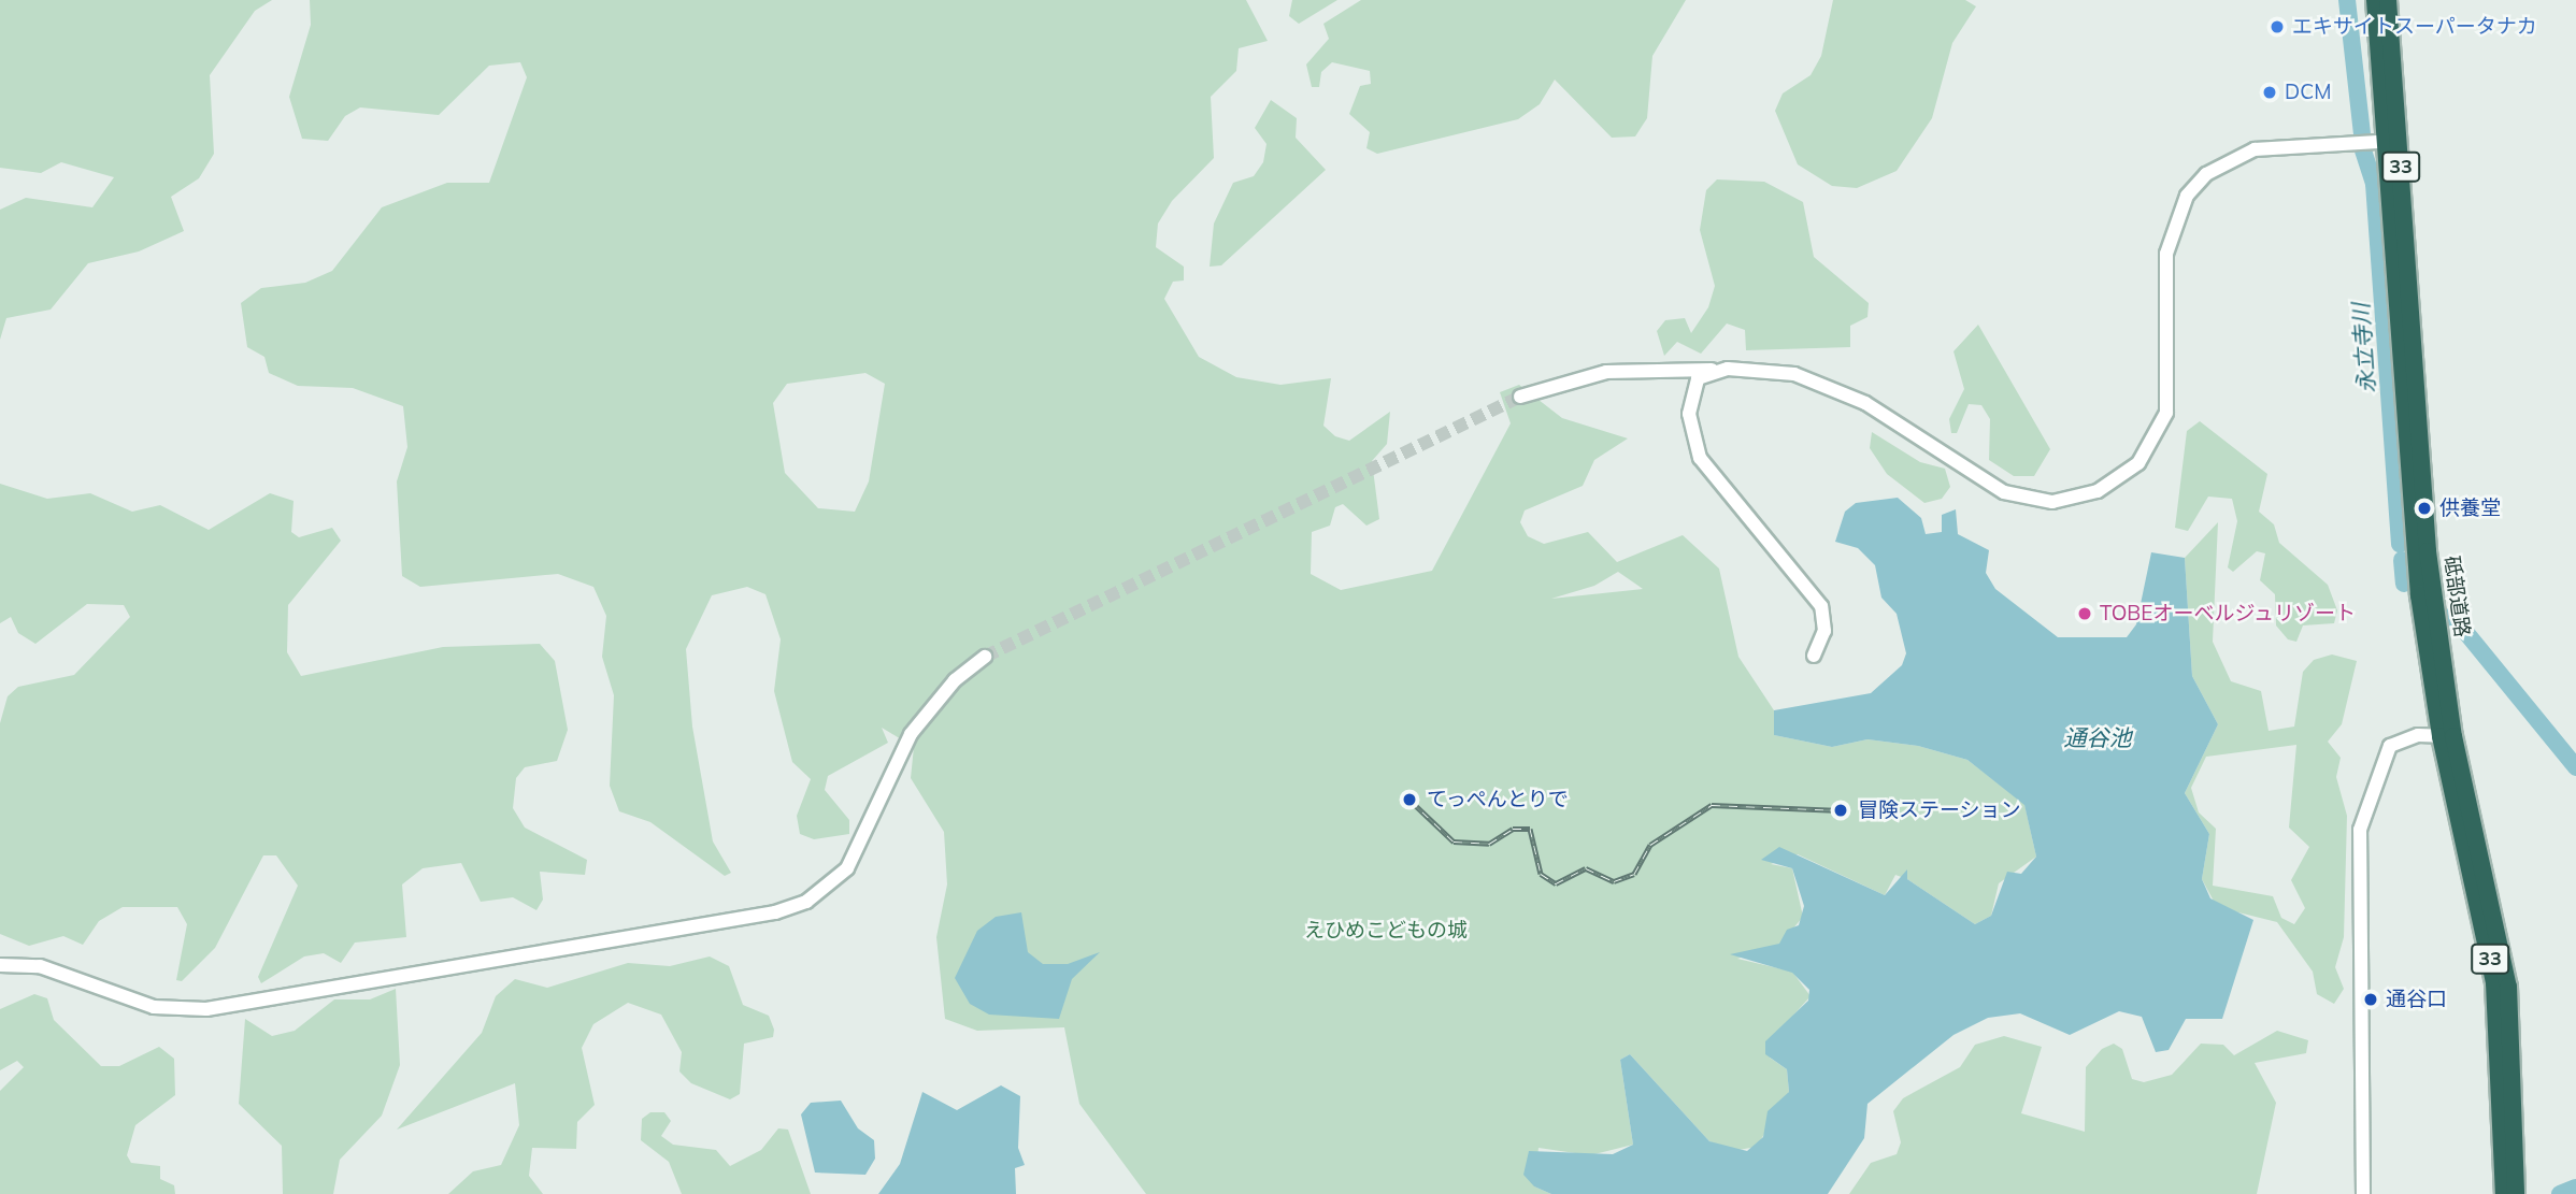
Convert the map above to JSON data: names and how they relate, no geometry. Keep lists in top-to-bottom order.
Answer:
{
  "streets": {
    "highway": ["33", "砥部道路"]
  },
  "water": ["永立寺川", "通谷池"],
  "parks": ["えひめこどもの城"],
  "places": [
    "エキサイトスーパータナカ",
    "DCM",
    "供養堂",
    "TOBEオーベルジュリゾート",
    "てっぺんとりで",
    "冒険ステーション",
    "通谷口"
  ]
}
